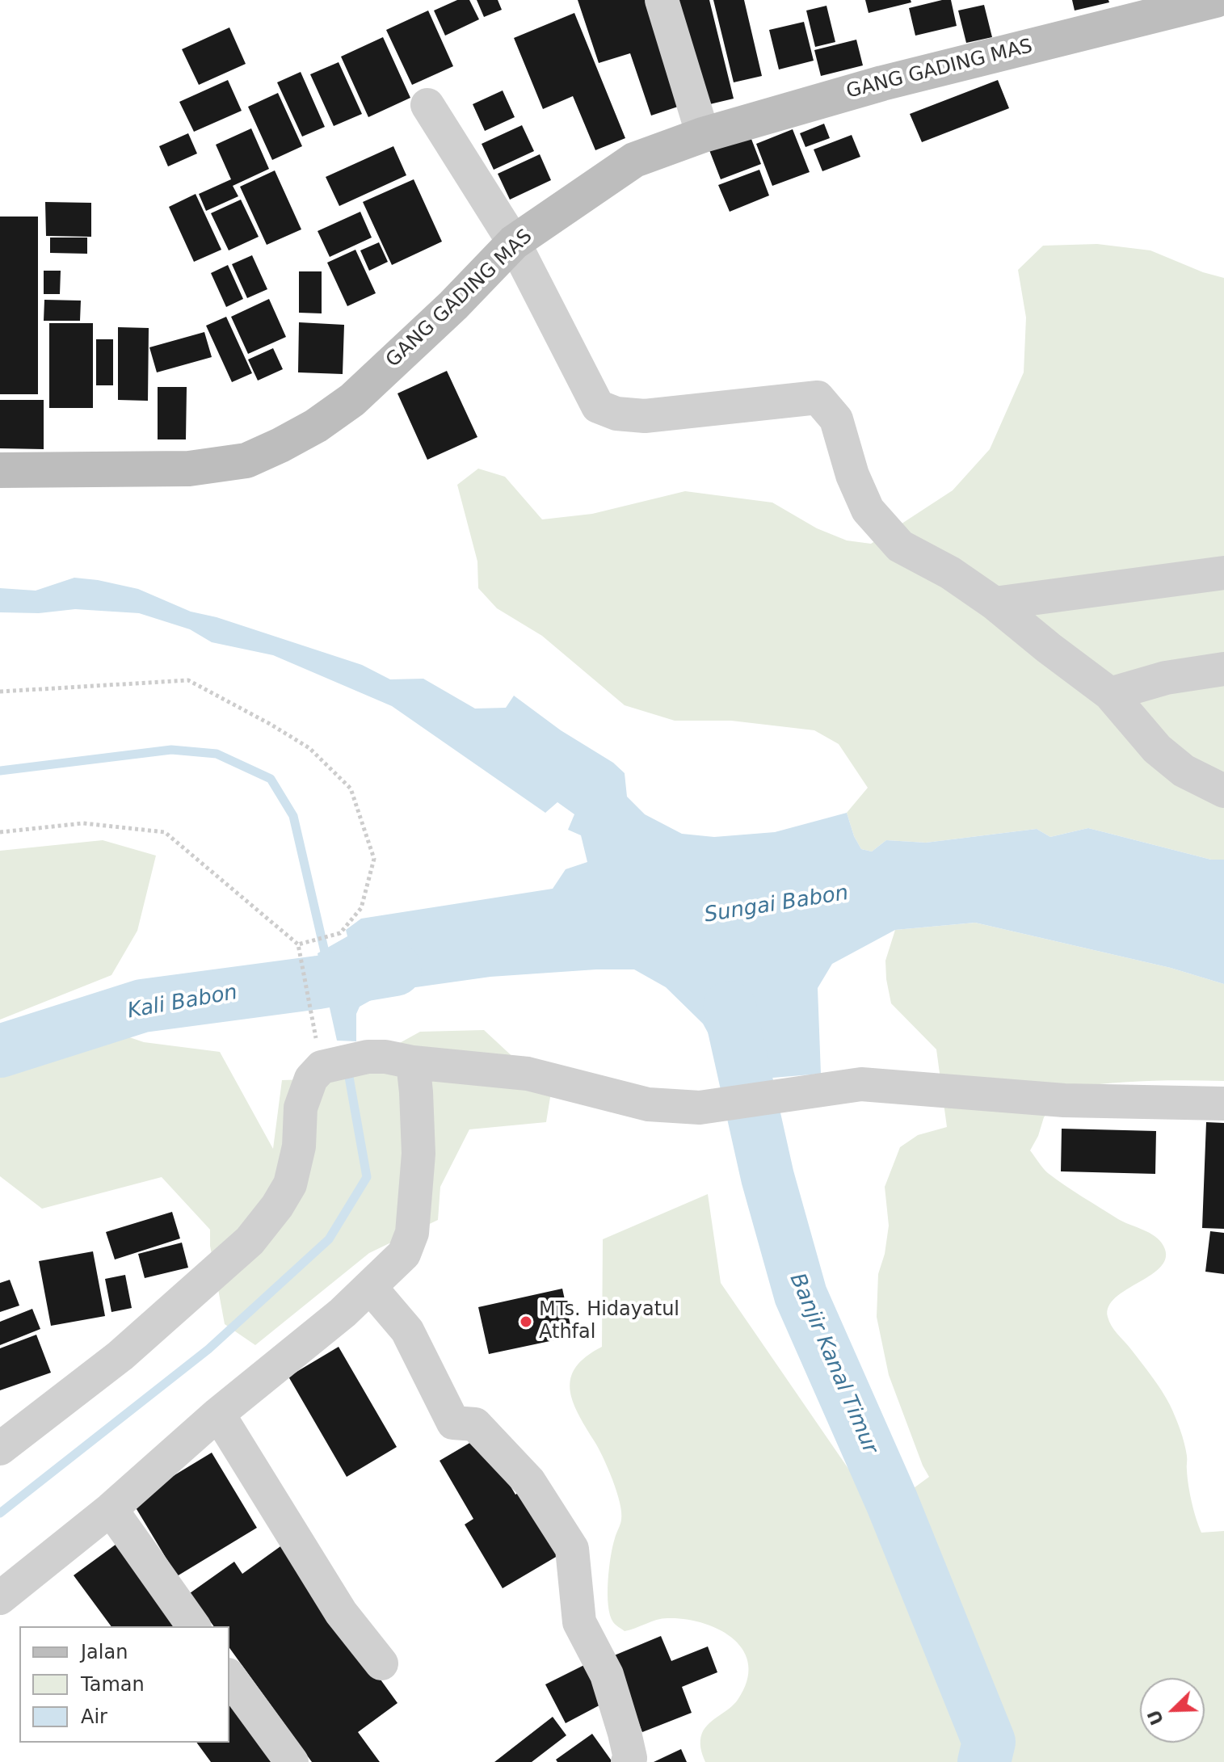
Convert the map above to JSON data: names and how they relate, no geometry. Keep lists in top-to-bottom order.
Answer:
{
  "streets": {
    "street": ["GANG GADING MAS"]
  },
  "water": ["Sungai Babon", "Kali Babon", "Banjir Kanal Timur"],
  "places": ["MTs. Hidayatul Athfal"],
  "legend": ["Jalan", "Taman", "Air"],
  "north": "bottom left"
}
